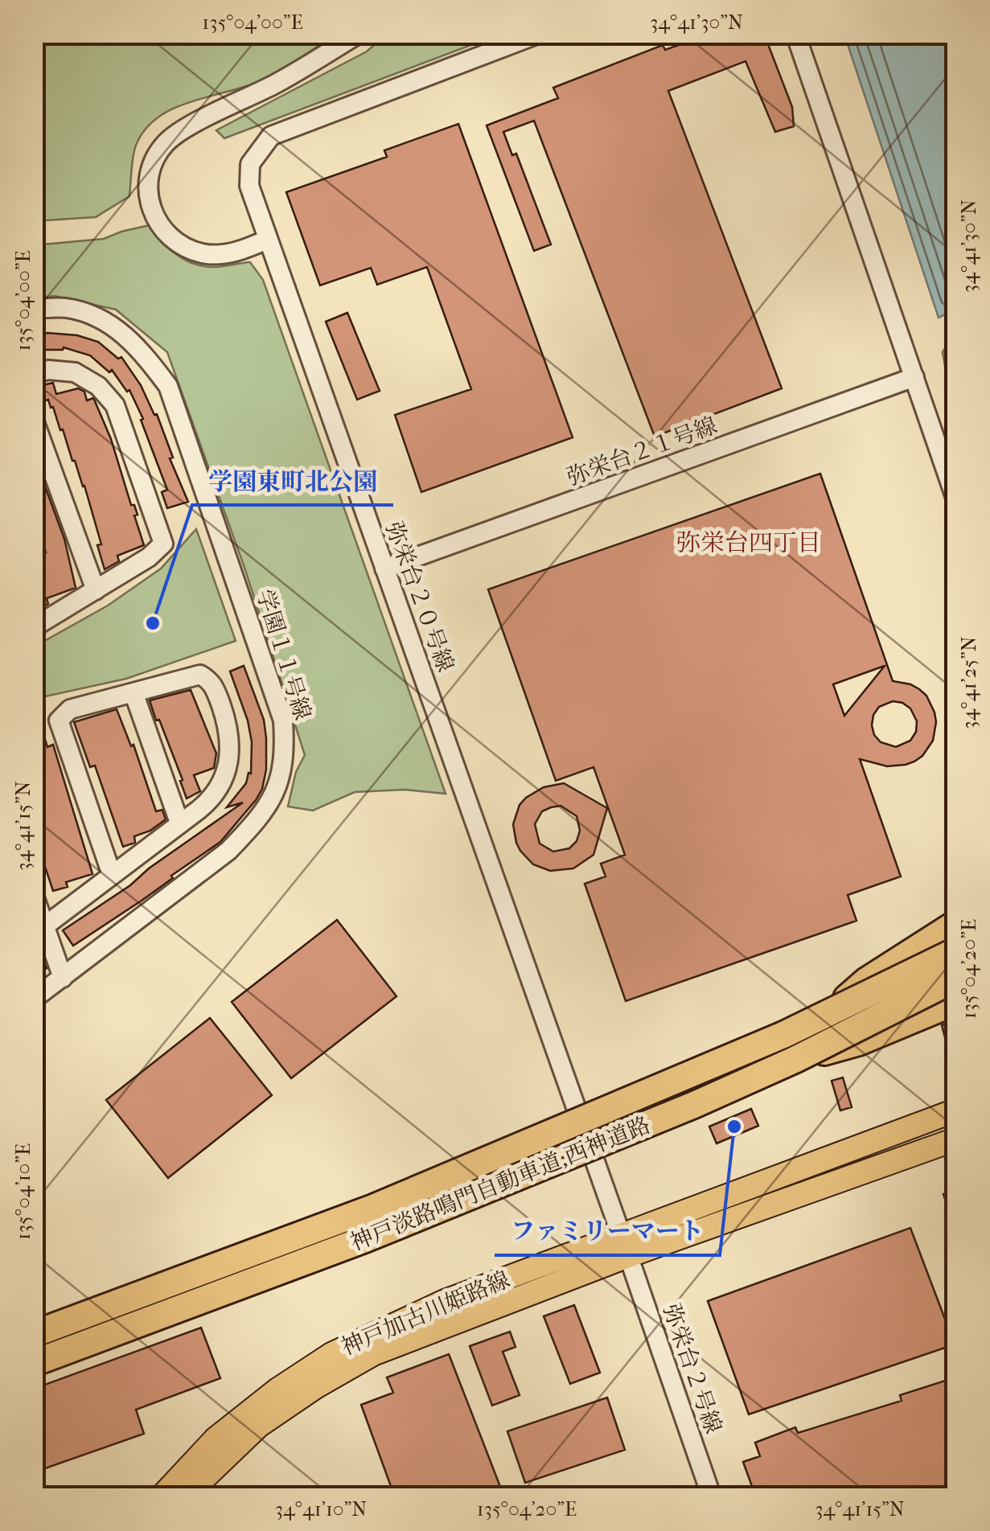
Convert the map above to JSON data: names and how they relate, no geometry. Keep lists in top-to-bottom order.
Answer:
{
  "streets": {
    "highway": ["神戸淡路鳴門自動車道;西神道路"],
    "main road": ["神戸加古川姫路線"],
    "street": [
      "弥栄台２１号線",
      "弥栄台２０号線",
      "学園１１号線",
      "弥栄台２号線"
    ]
  },
  "crossings": [
    ["弥栄台２１号線", "弥栄台２０号線"],
    ["弥栄台２０号線", "神戸加古川姫路線"],
    ["弥栄台２０号線", "弥栄台２号線"],
    ["神戸加古川姫路線", "弥栄台２号線"]
  ],
  "districts": ["弥栄台四丁目"],
  "places": ["学園東町北公園", "ファミリーマート"],
  "coordinates": [
    "135°04'00\"E",
    "34°41'30\"N",
    "34°41'25\"N",
    "34°41'15\"N",
    "135°04'20\"E",
    "135°04'10\"E",
    "34°41'10\"N"
  ]
}
